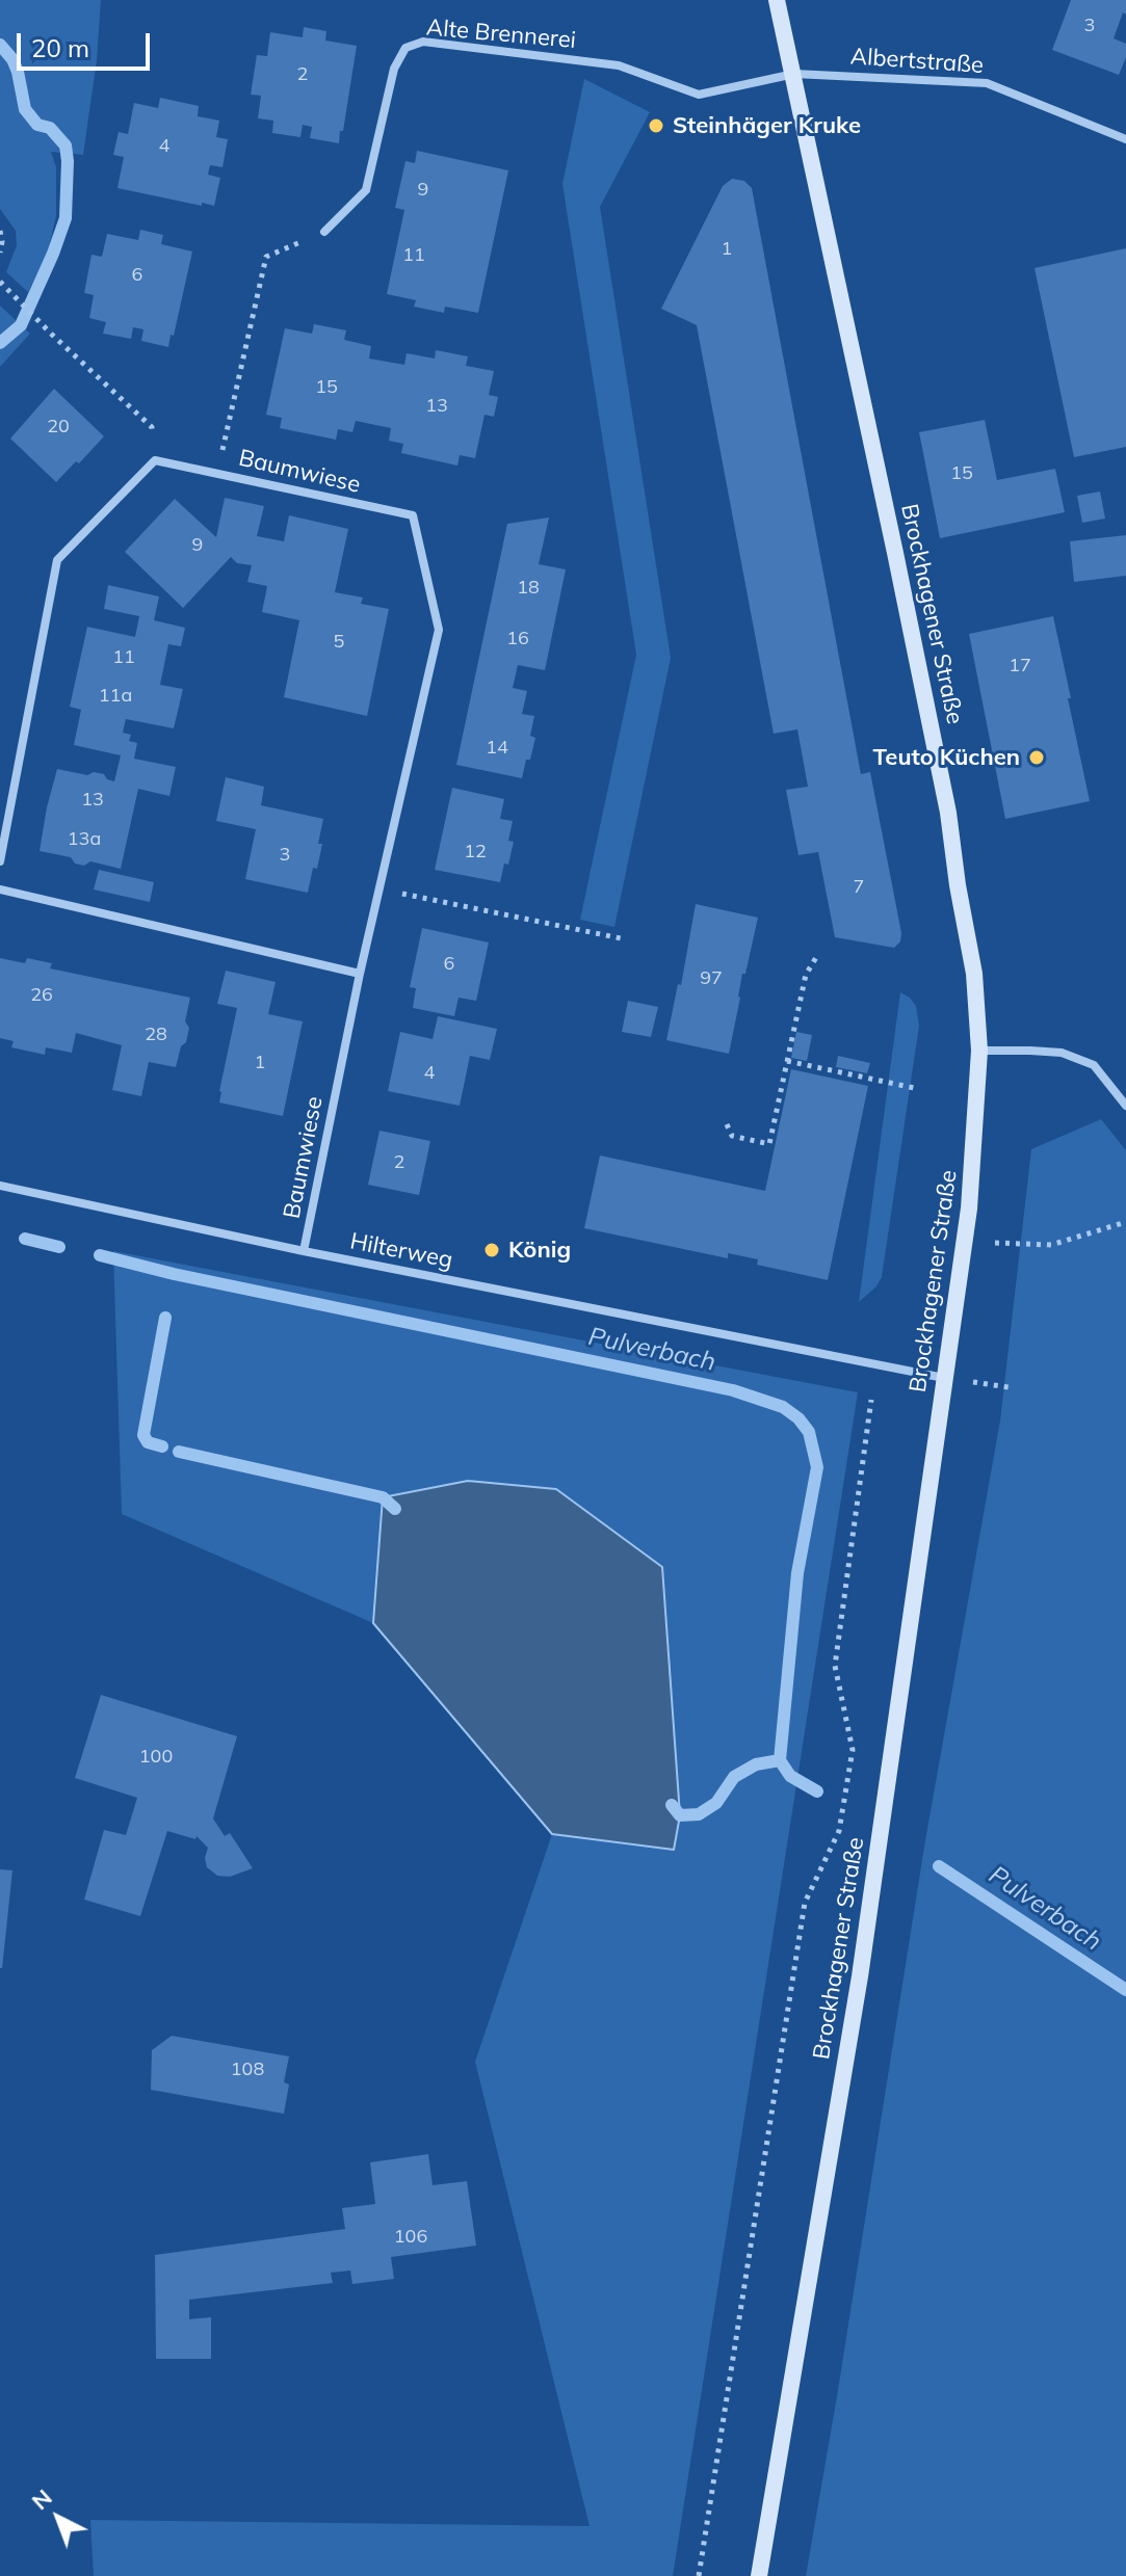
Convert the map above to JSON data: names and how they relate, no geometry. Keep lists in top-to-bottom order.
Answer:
{
  "streets": {
    "main road": ["Brockhagener Straße"],
    "street": [
      "Alte Brennerei",
      "Albertstraße",
      "Baumwiese",
      "Hilterweg"
    ]
  },
  "crossings": [
    ["Alte Brennerei", "Albertstraße"],
    ["Alte Brennerei", "Brockhagener Straße"],
    ["Albertstraße", "Brockhagener Straße"],
    ["Baumwiese", "Hilterweg"],
    ["Brockhagener Straße", "Hilterweg"]
  ],
  "water": ["Pulverbach"],
  "places": ["Steinhäger Kruke", "Teuto Küchen", "König"],
  "house_numbers": [
    "3",
    "2",
    "4",
    "9",
    "1",
    "11",
    "6",
    "15",
    "13",
    "20",
    "15",
    "9",
    "18",
    "16",
    "5",
    "11",
    "17",
    "11a",
    "14",
    "13",
    "13a",
    "12",
    "3",
    "7",
    "6",
    "97",
    "26",
    "28",
    "1",
    "4",
    "2",
    "100",
    "108",
    "106"
  ],
  "scale_bar": "20 m",
  "north": "top left"
}
